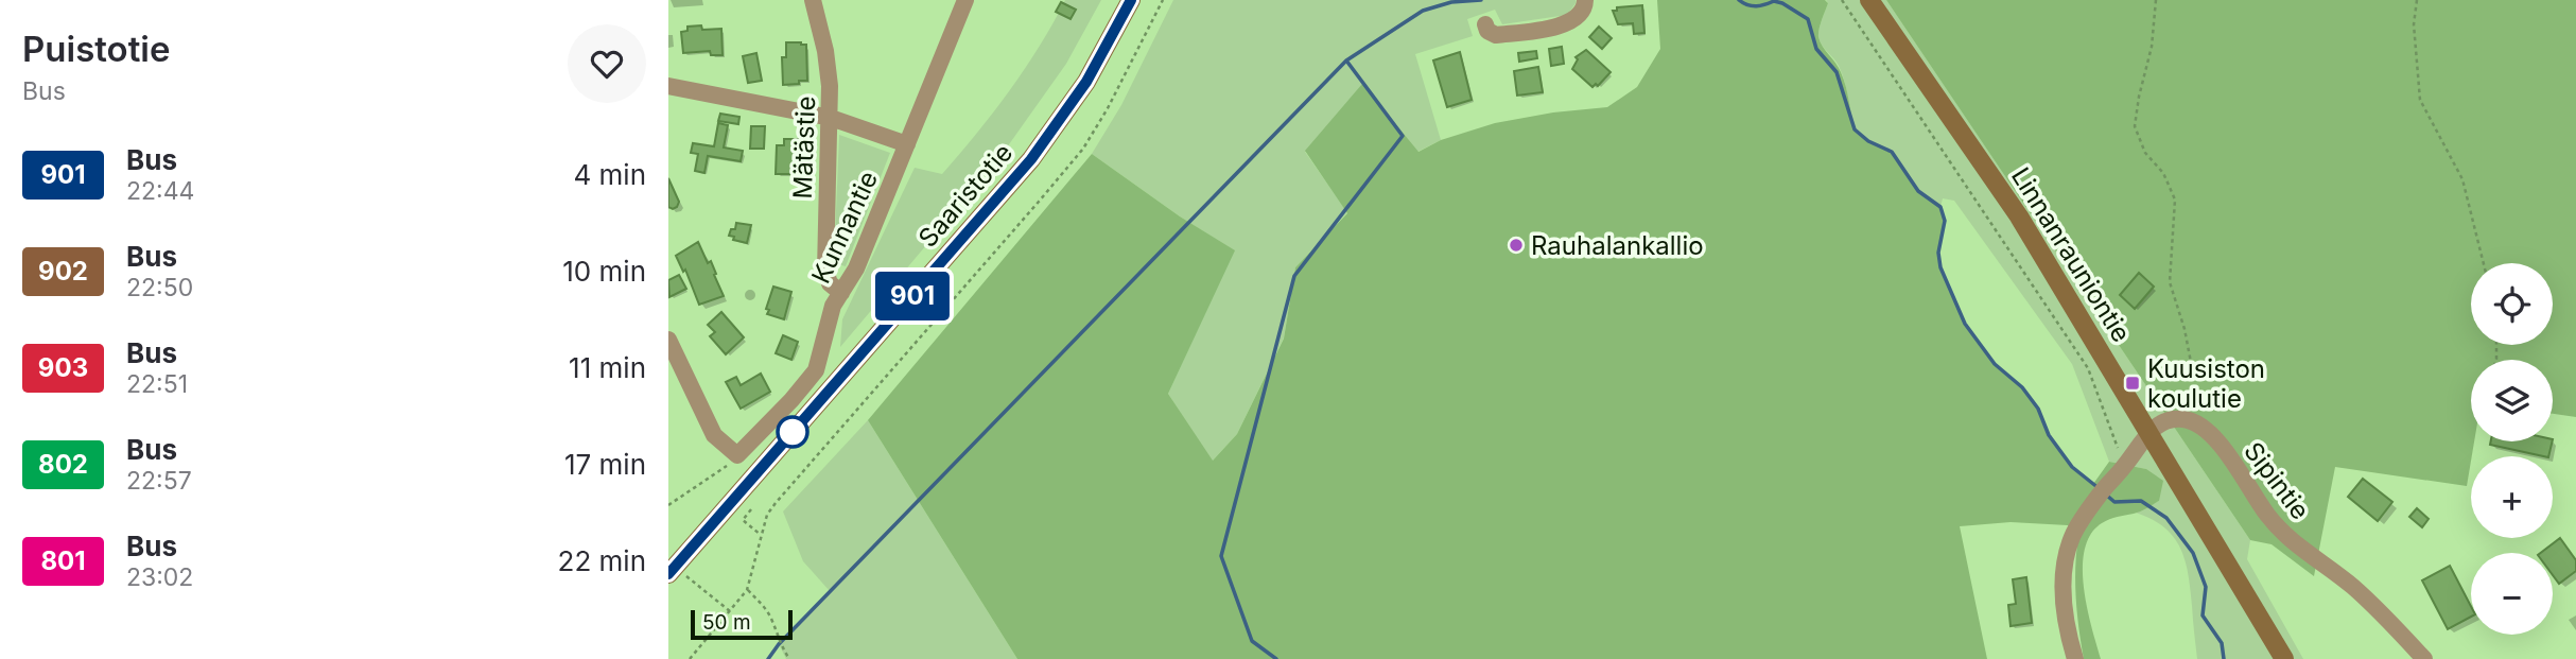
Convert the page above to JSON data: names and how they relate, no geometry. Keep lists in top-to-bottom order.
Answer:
{
  "streets": {
    "street": [
      "Mätästie",
      "Saaristotie",
      "Kunnantie",
      "Linnanrauniontie",
      "Sipintie"
    ]
  },
  "crossings": [
    ["Mätästie", "Kunnantie"],
    ["Linnanrauniontie", "Sipintie"]
  ],
  "places": {
    "other": ["Rauhalankallio"],
    "transit": ["Kuusiston koulutie"]
  },
  "lines": ["bus line 901"],
  "scale_bar": "50 m",
  "page": {
    "heading": ["Puistotie", "Bus"],
    "on_map": "901",
    "list": [
      {
        "mark": "901",
        "name": "Bus",
        "note": "22:44",
        "value": "4 min"
      },
      {
        "mark": "902",
        "name": "Bus",
        "note": "22:50",
        "value": "10 min"
      },
      {
        "mark": "903",
        "name": "Bus",
        "note": "22:51",
        "value": "11 min"
      },
      {
        "mark": "802",
        "name": "Bus",
        "note": "22:57",
        "value": "17 min"
      },
      {
        "mark": "801",
        "name": "Bus",
        "note": "23:02",
        "value": "22 min"
      }
    ],
    "map_buttons": ["+", "−"],
    "scale": "50 m"
  }
}
